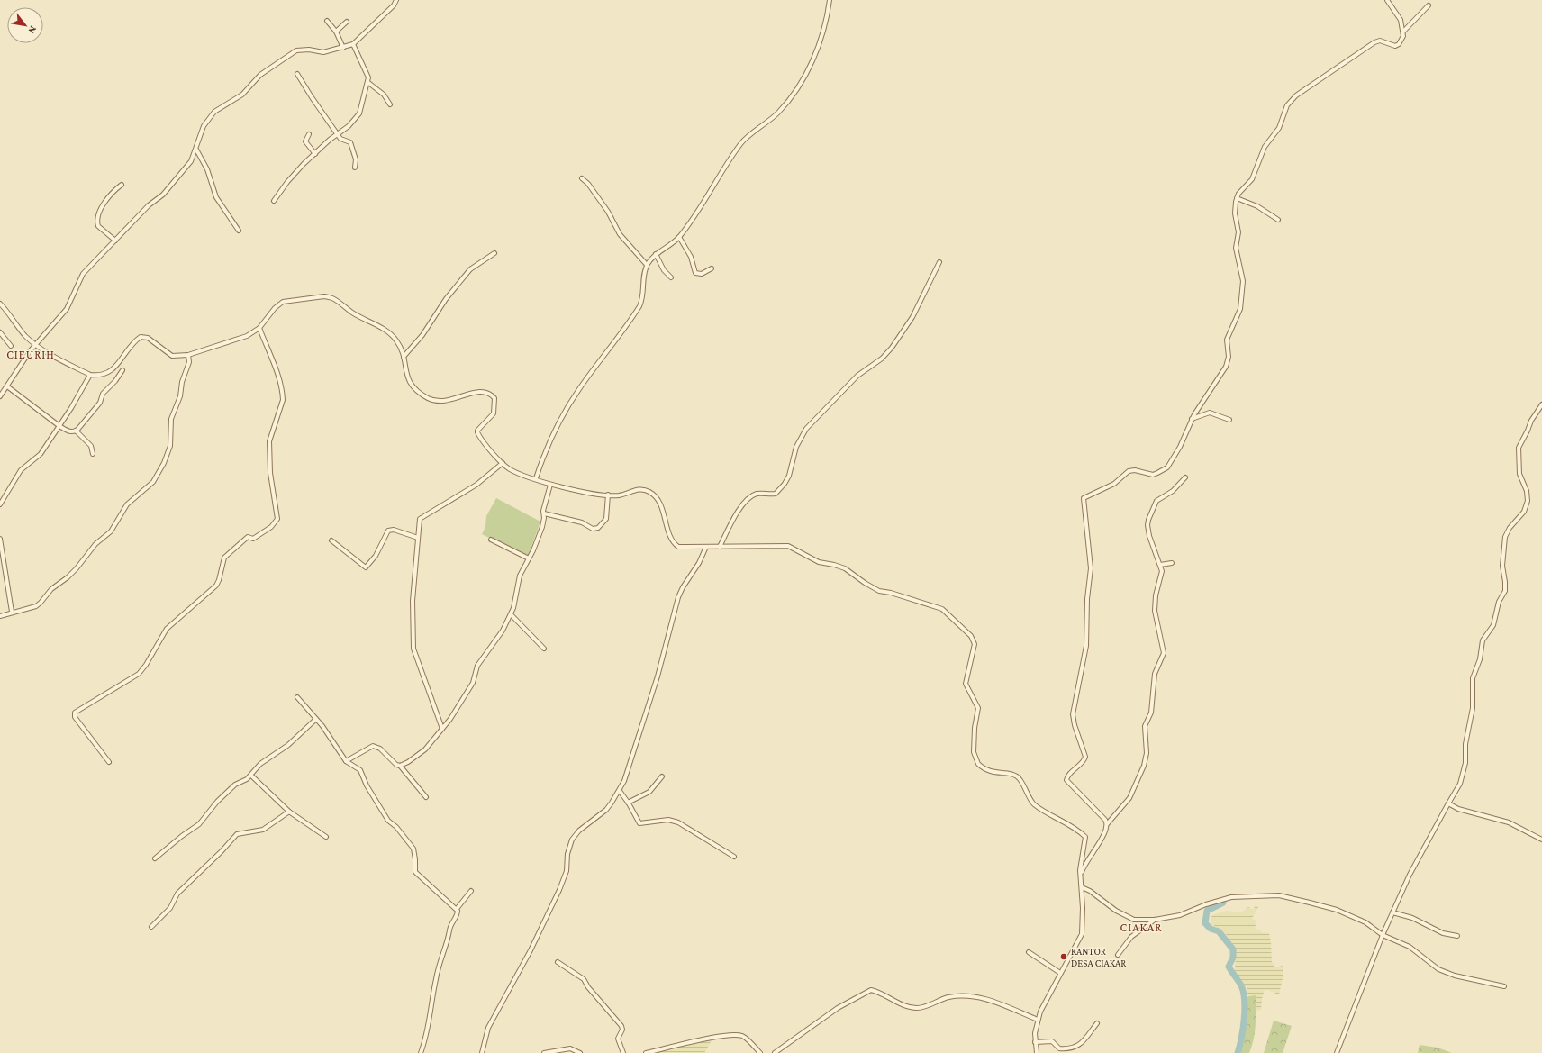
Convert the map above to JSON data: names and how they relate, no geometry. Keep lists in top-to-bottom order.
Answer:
{
  "districts": ["CIEURIH", "CIAKAR"],
  "places": ["KANTOR DESA CIAKAR"],
  "north": "bottom right"
}
